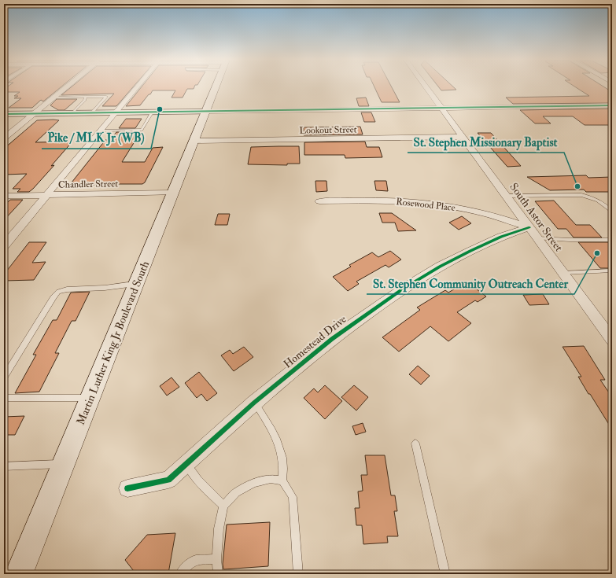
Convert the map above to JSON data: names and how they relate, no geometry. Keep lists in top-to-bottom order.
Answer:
{
  "streets": {
    "main road": ["Martin Luther King Jr Boulevard South"],
    "street": [
      "Lookout Street",
      "Chandler Street",
      "Rosewood Place",
      "South Astor Street",
      "Homestead Drive"
    ]
  },
  "crossings": [
    ["Lookout Street", "South Astor Street"],
    ["Lookout Street", "Martin Luther King Jr Boulevard South"],
    ["Chandler Street", "Martin Luther King Jr Boulevard South"],
    ["Rosewood Place", "South Astor Street"],
    ["Rosewood Place", "Homestead Drive"],
    ["South Astor Street", "Homestead Drive"]
  ],
  "places": ["Pike / MLK Jr (WB)", "St. Stephen Missionary Baptist", "St. Stephen Community Outreach Center"]
}
